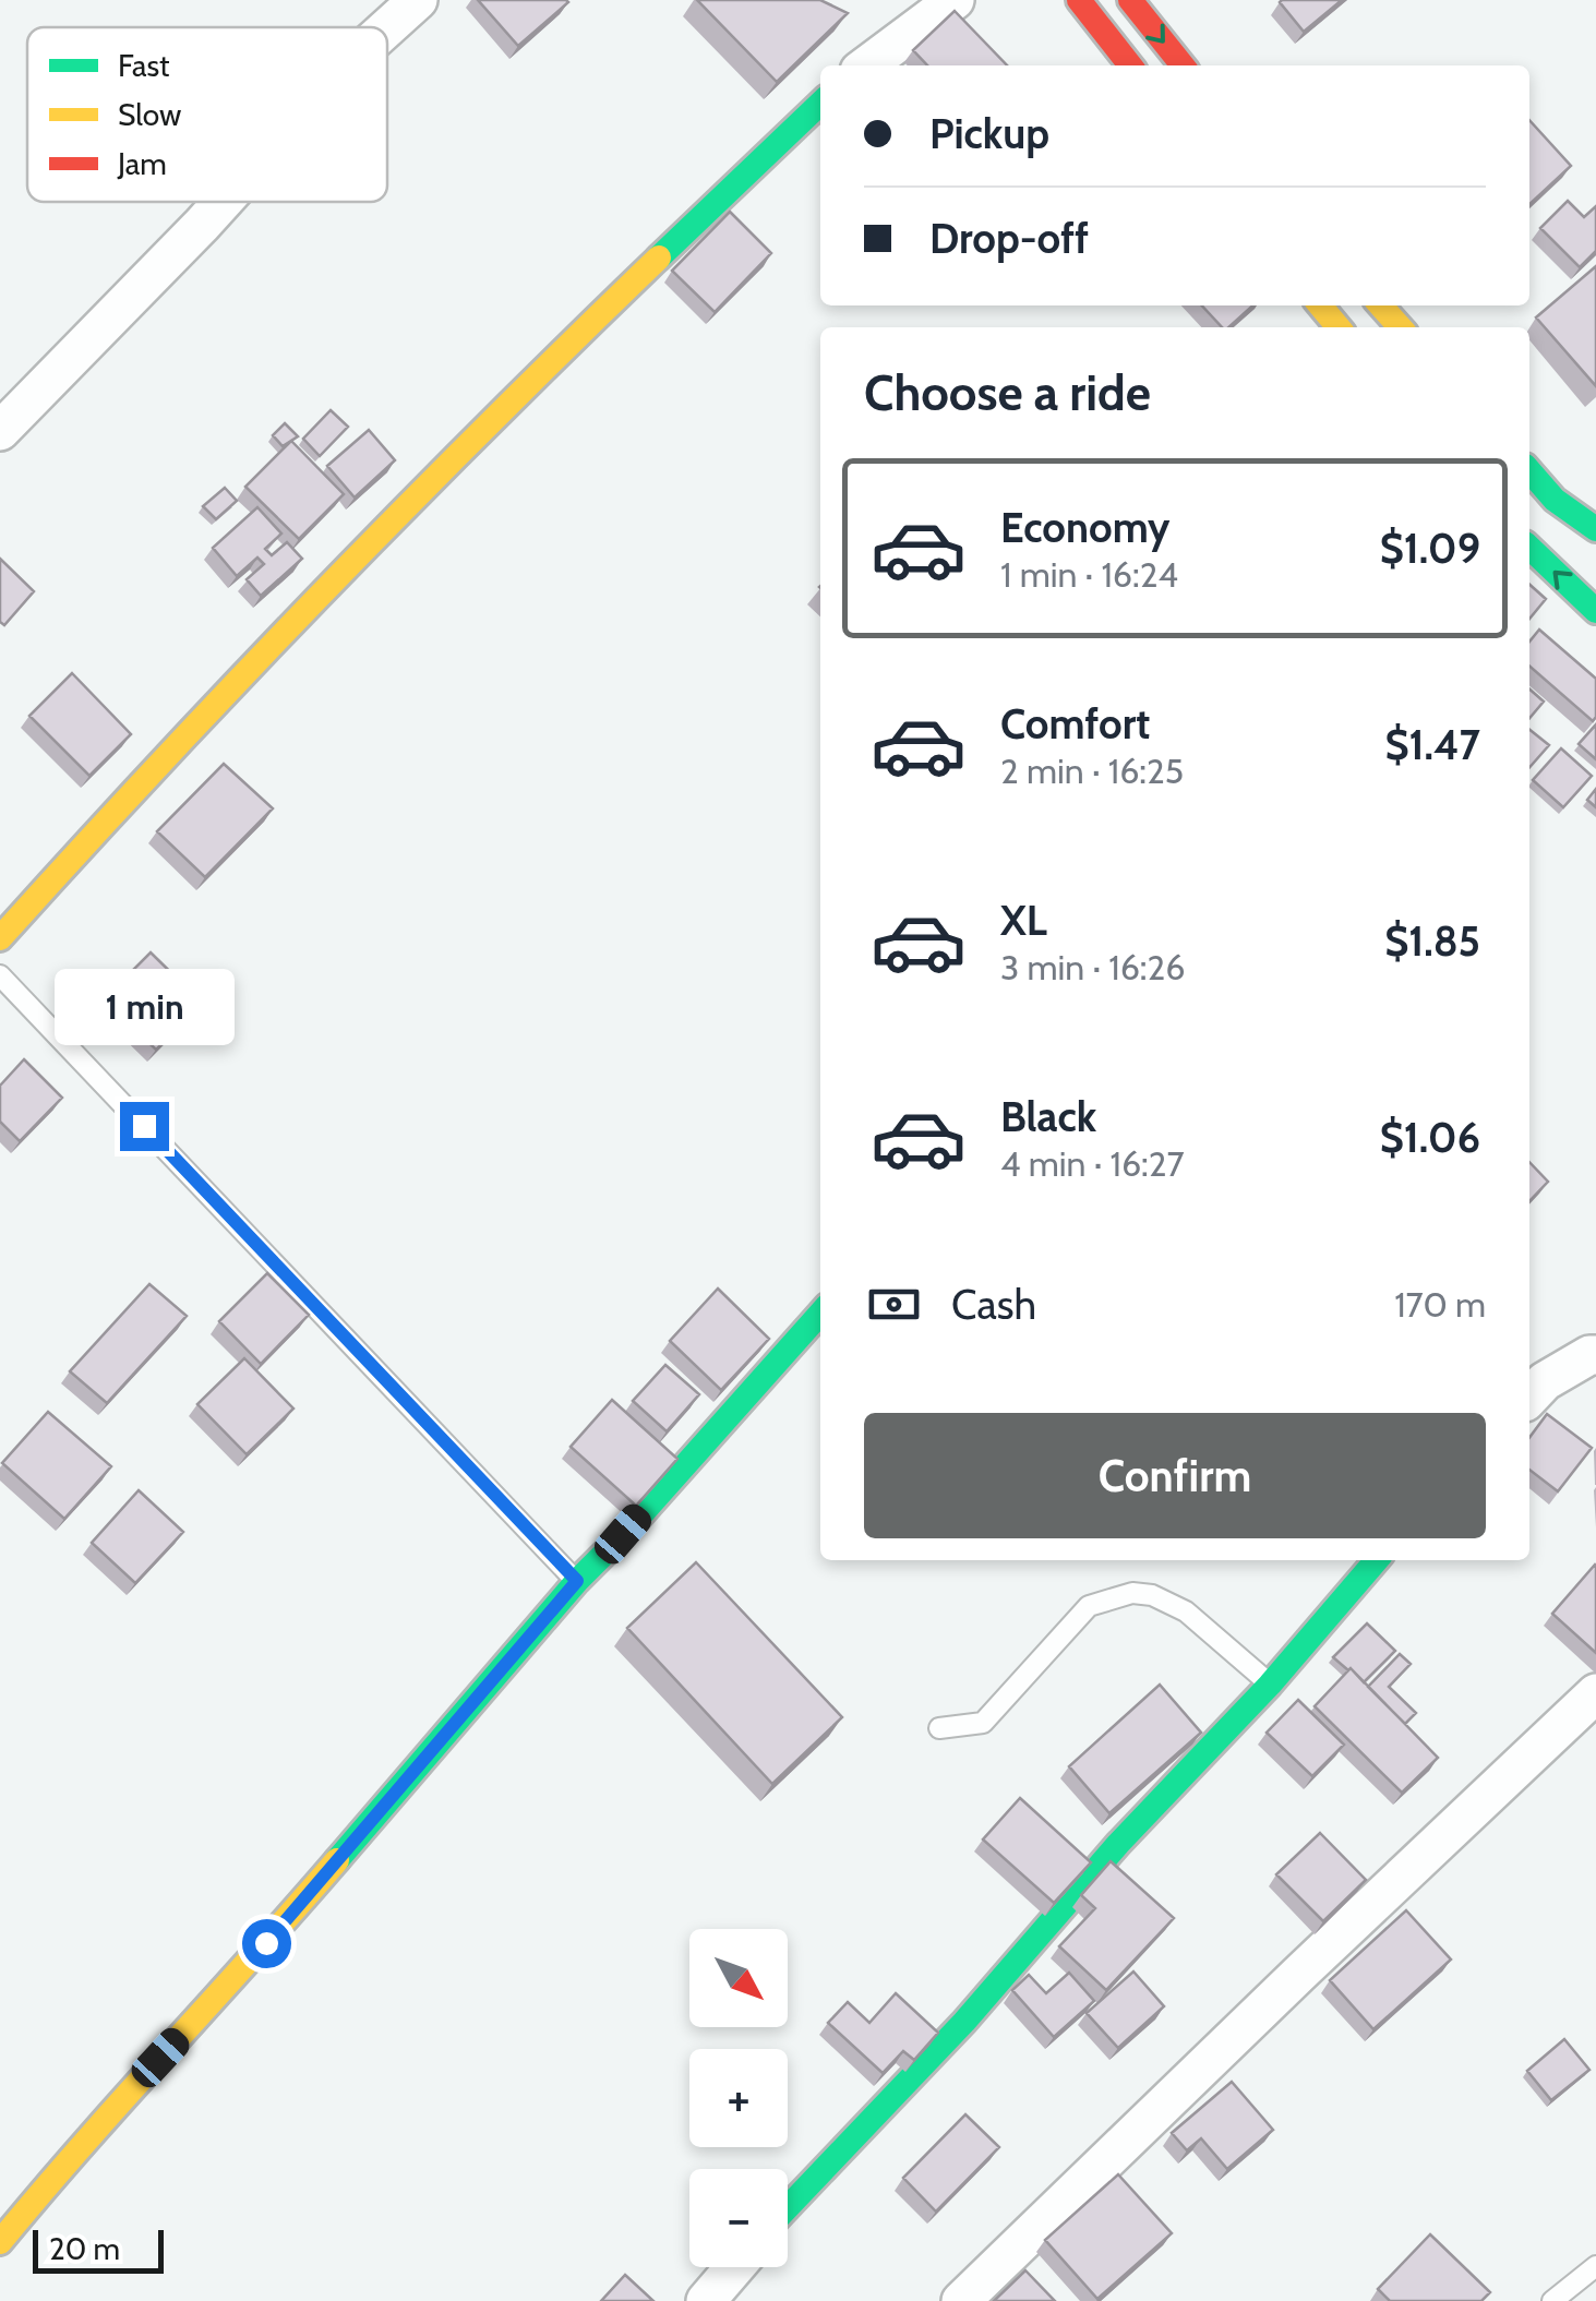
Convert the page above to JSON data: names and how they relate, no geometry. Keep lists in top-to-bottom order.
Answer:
{
  "legend": ["Fast", "Slow", "Jam"],
  "scale_bar": "20 m",
  "north": "bottom right",
  "page": {
    "banner": ["Pickup", "Drop-off"],
    "heading": "Choose a ride",
    "list": [
      {
        "name": "Economy",
        "note": "1 min · 16:24",
        "value": "$1.09"
      },
      {
        "name": "Comfort",
        "note": "2 min · 16:25",
        "value": "$1.47"
      },
      {
        "name": "XL",
        "note": "3 min · 16:26",
        "value": "$1.85"
      },
      {
        "name": "Black",
        "note": "4 min · 16:27",
        "value": "$1.06"
      }
    ],
    "bubble": "1 min",
    "pay": ["Cash", "170 m"],
    "buttons": "Confirm",
    "map_buttons": ["+", "−"],
    "scale": "20 m"
  }
}
